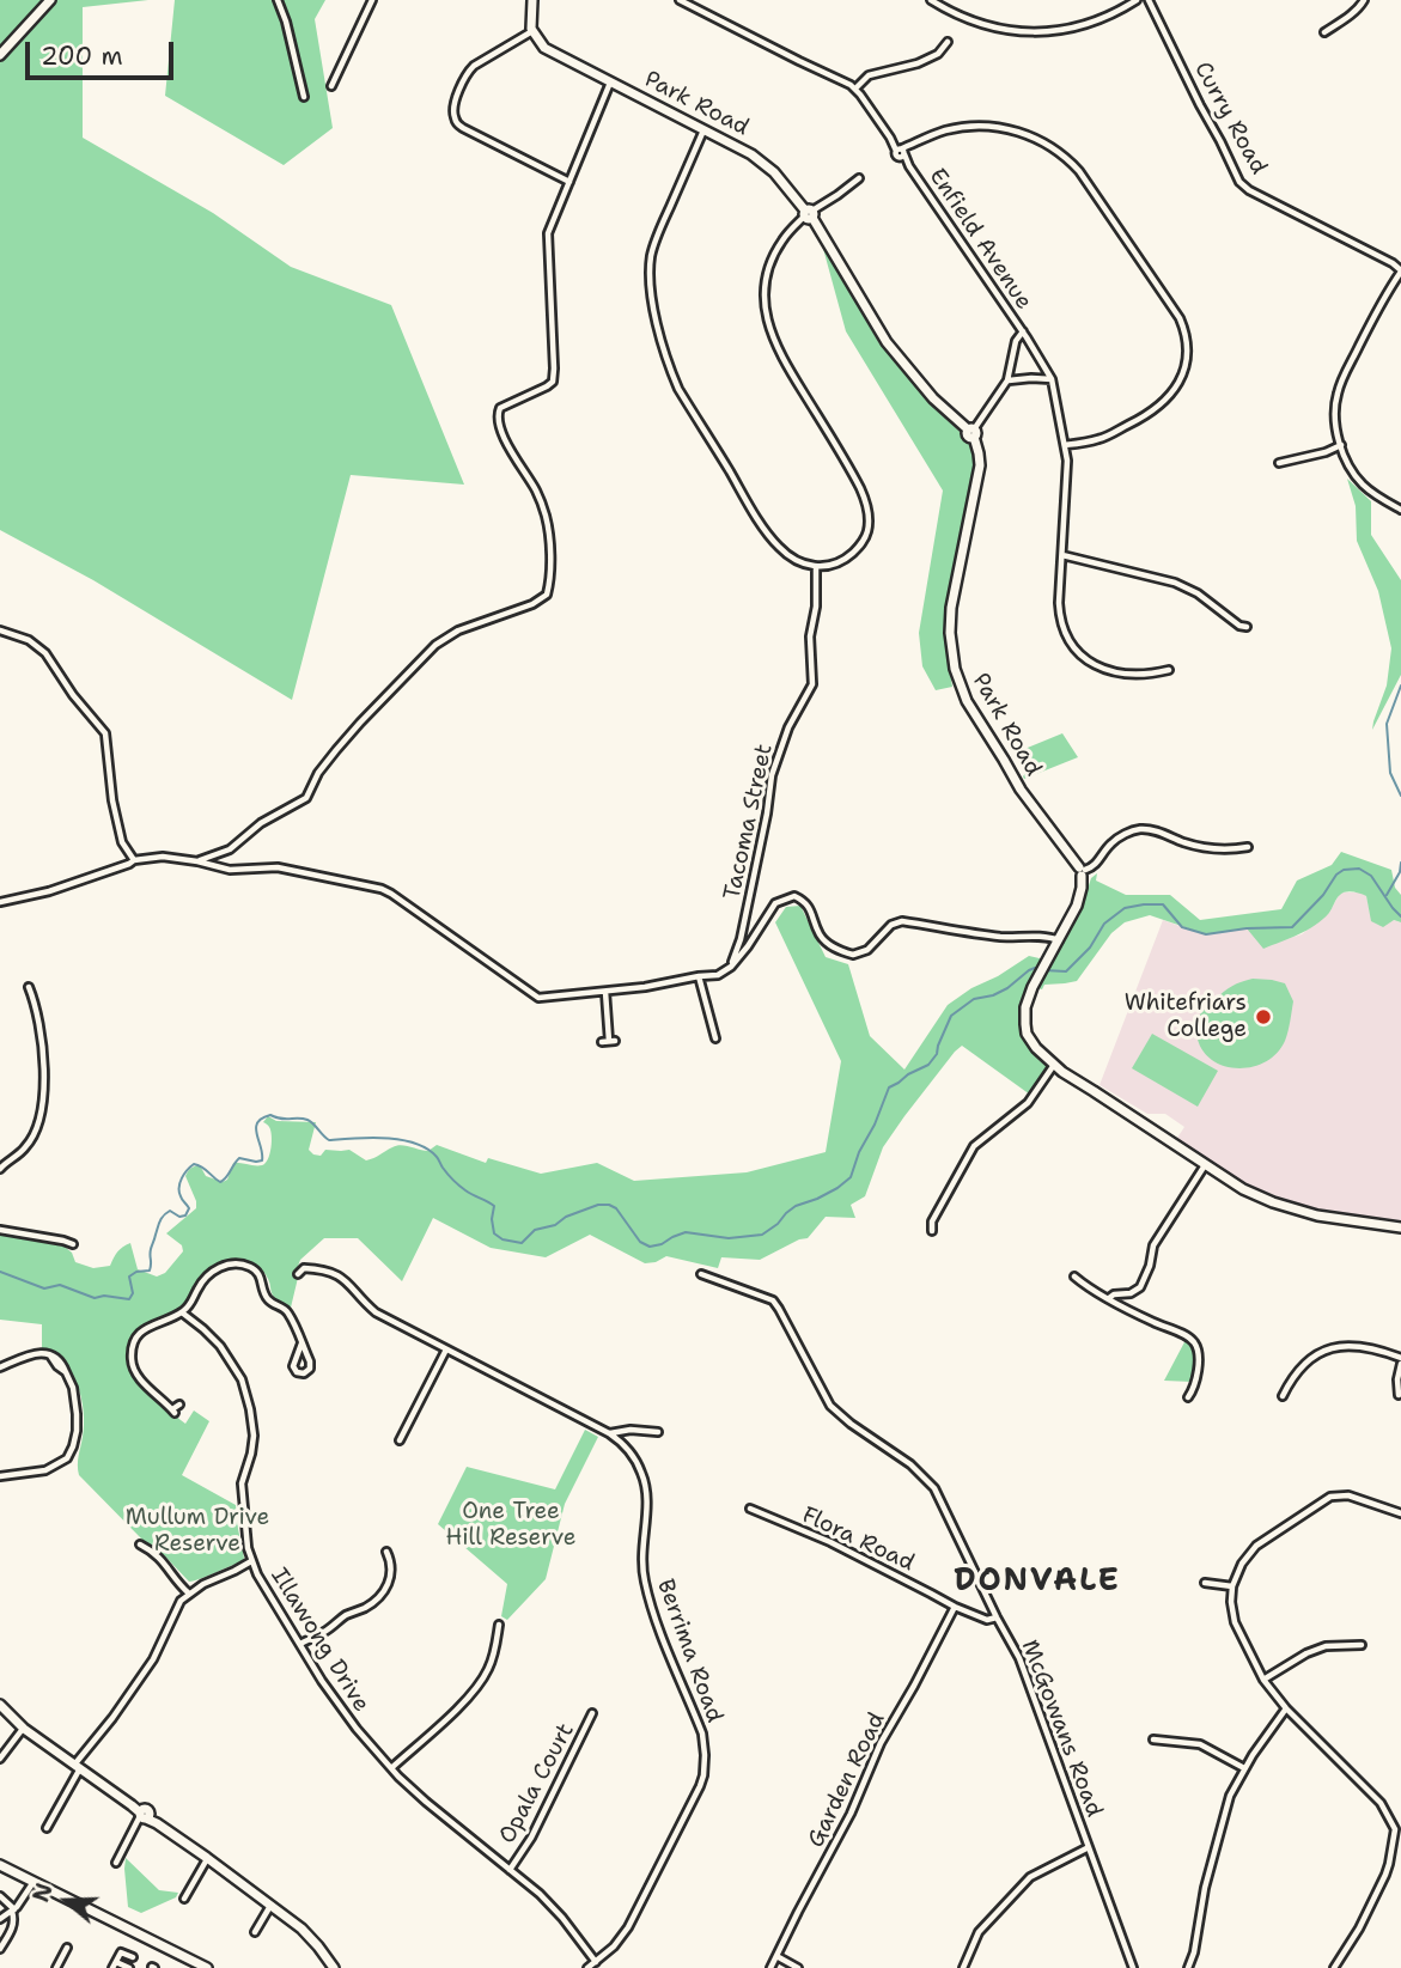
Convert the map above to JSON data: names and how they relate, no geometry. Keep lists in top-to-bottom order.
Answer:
{
  "streets": {
    "street": [
      "Park Road",
      "Curry Road",
      "Enfield Avenue",
      "Tacoma Street",
      "Flora Road",
      "Illawong Drive",
      "Berrima Road",
      "McGowans Road",
      "Garden Road",
      "Opala Court"
    ]
  },
  "crossings": [
    ["Park Road", "Enfield Avenue"],
    ["Flora Road", "McGowans Road"],
    ["Flora Road", "Garden Road"],
    ["Illawong Drive", "Berrima Road"],
    ["Illawong Drive", "Opala Court"]
  ],
  "districts": ["DONVALE"],
  "parks": ["One Tree Hill Reserve", "Mullum Drive Reserve"],
  "places": ["Whitefriars College"],
  "scale_bar": "200 m",
  "north": "left"
}
